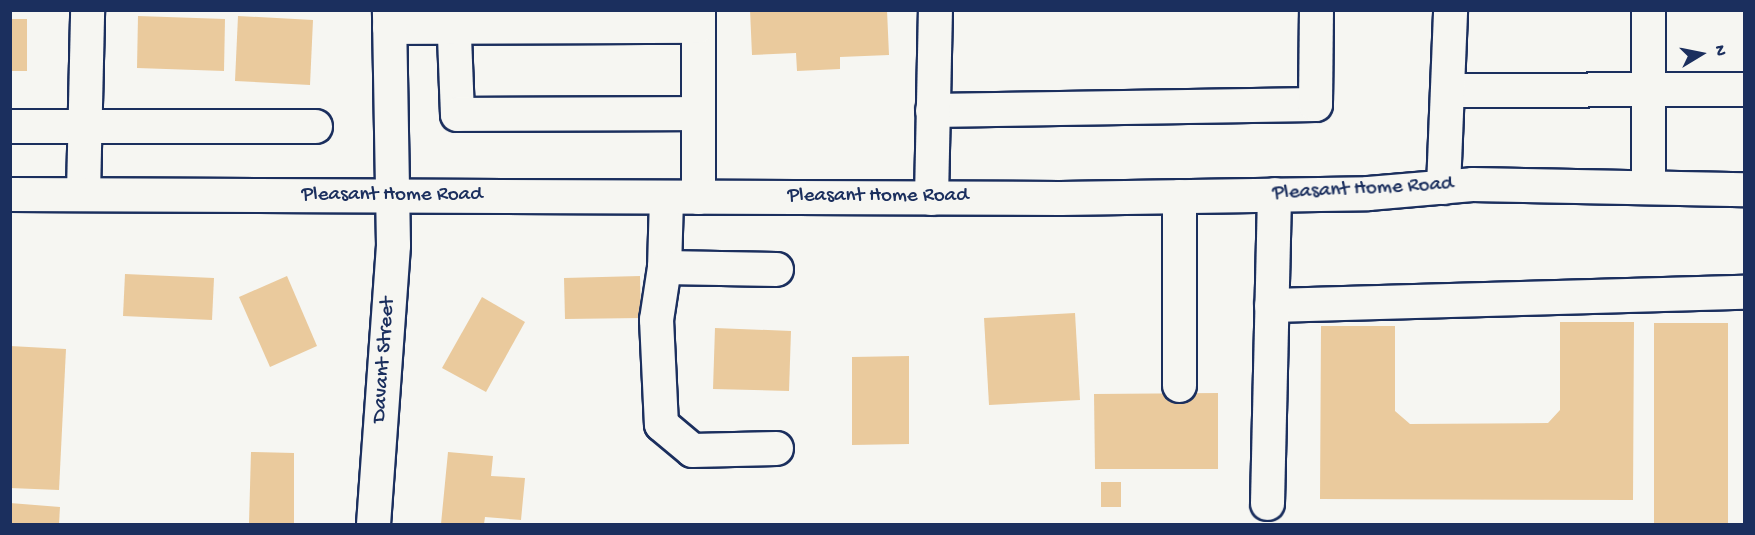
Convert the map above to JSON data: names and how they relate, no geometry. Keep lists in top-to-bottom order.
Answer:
{
  "streets": {
    "main road": ["Pleasant Home Road", "Davant Street"]
  },
  "crossings": [
    ["Pleasant Home Road", "Davant Street"]
  ],
  "north": "right"
}
